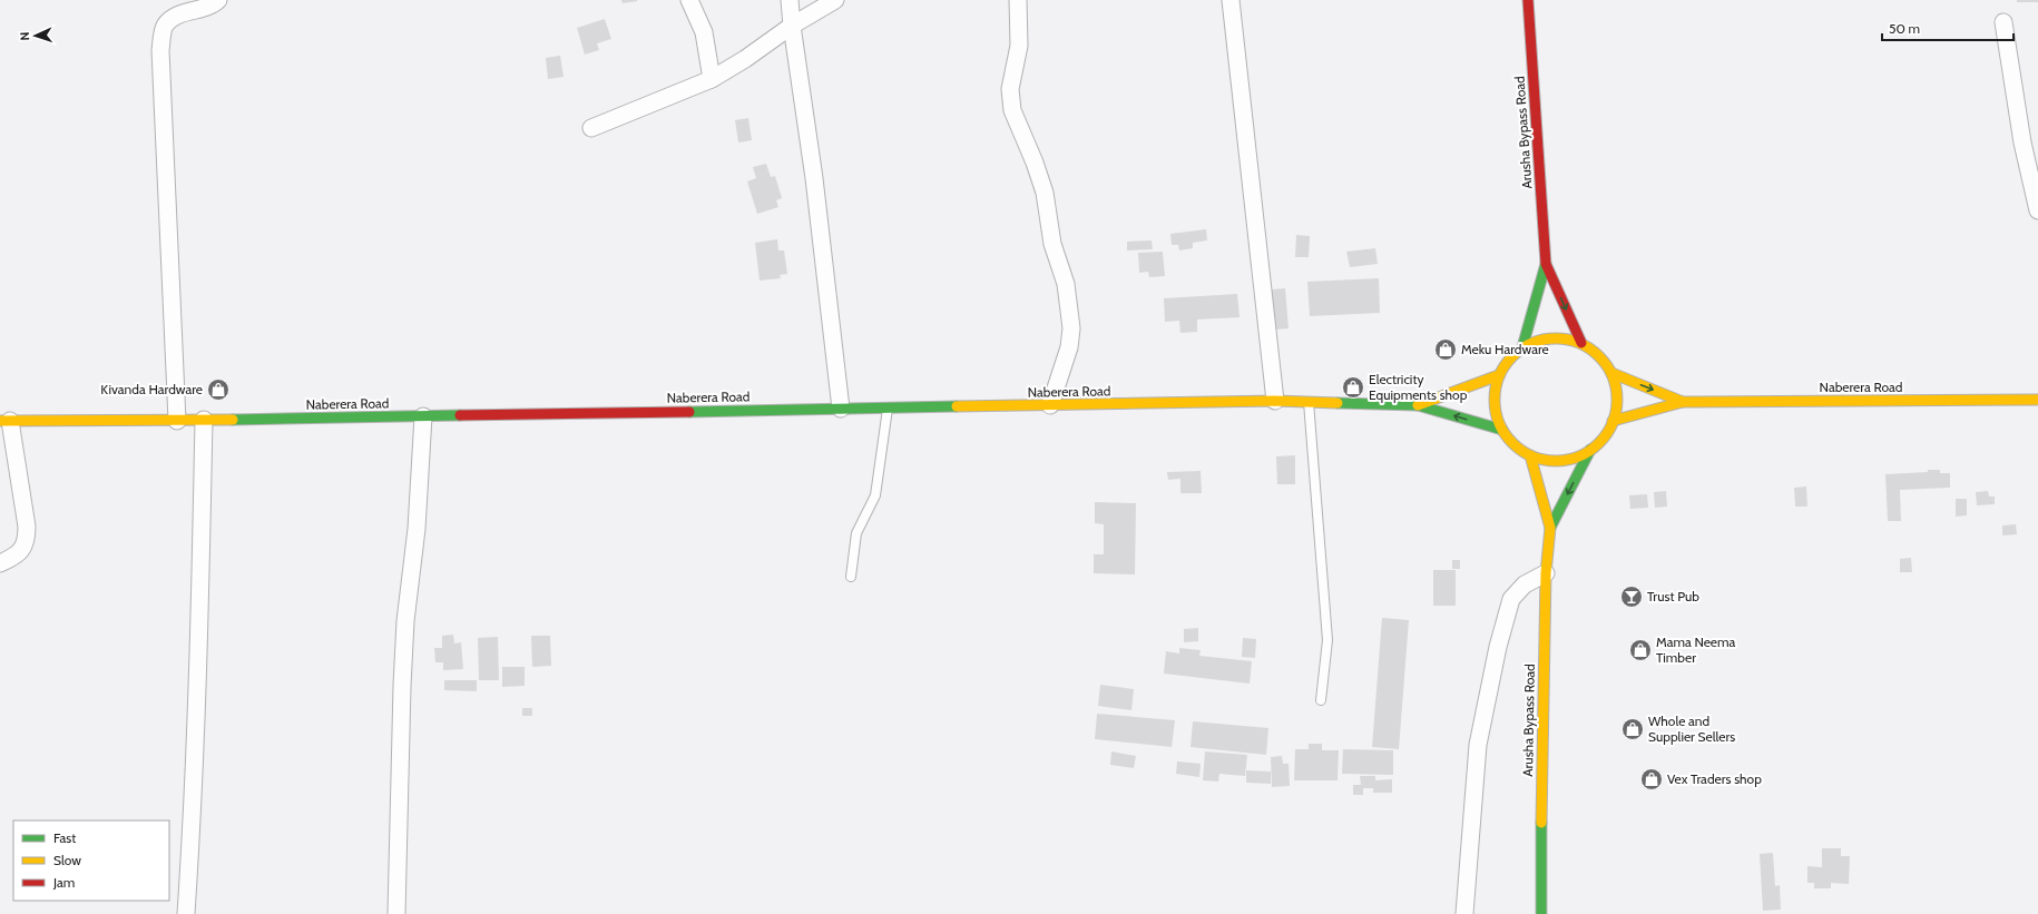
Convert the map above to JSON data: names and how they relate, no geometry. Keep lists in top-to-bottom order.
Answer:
{
  "streets": {
    "street": ["Arusha Bypass Road", "Naberera Road"]
  },
  "crossings": [
    ["Arusha Bypass Road", "Naberera Road"]
  ],
  "places": {
    "shop": [
      "Meku Hardware",
      "Electricity Equipments shop",
      "Kivanda Hardware",
      "Mama Neema Timber",
      "Whole and Supplier Sellers",
      "Vex Traders shop"
    ],
    "bar": ["Trust Pub"]
  },
  "legend": ["Fast", "Slow", "Jam"],
  "scale_bar": "50 m",
  "north": "left"
}
